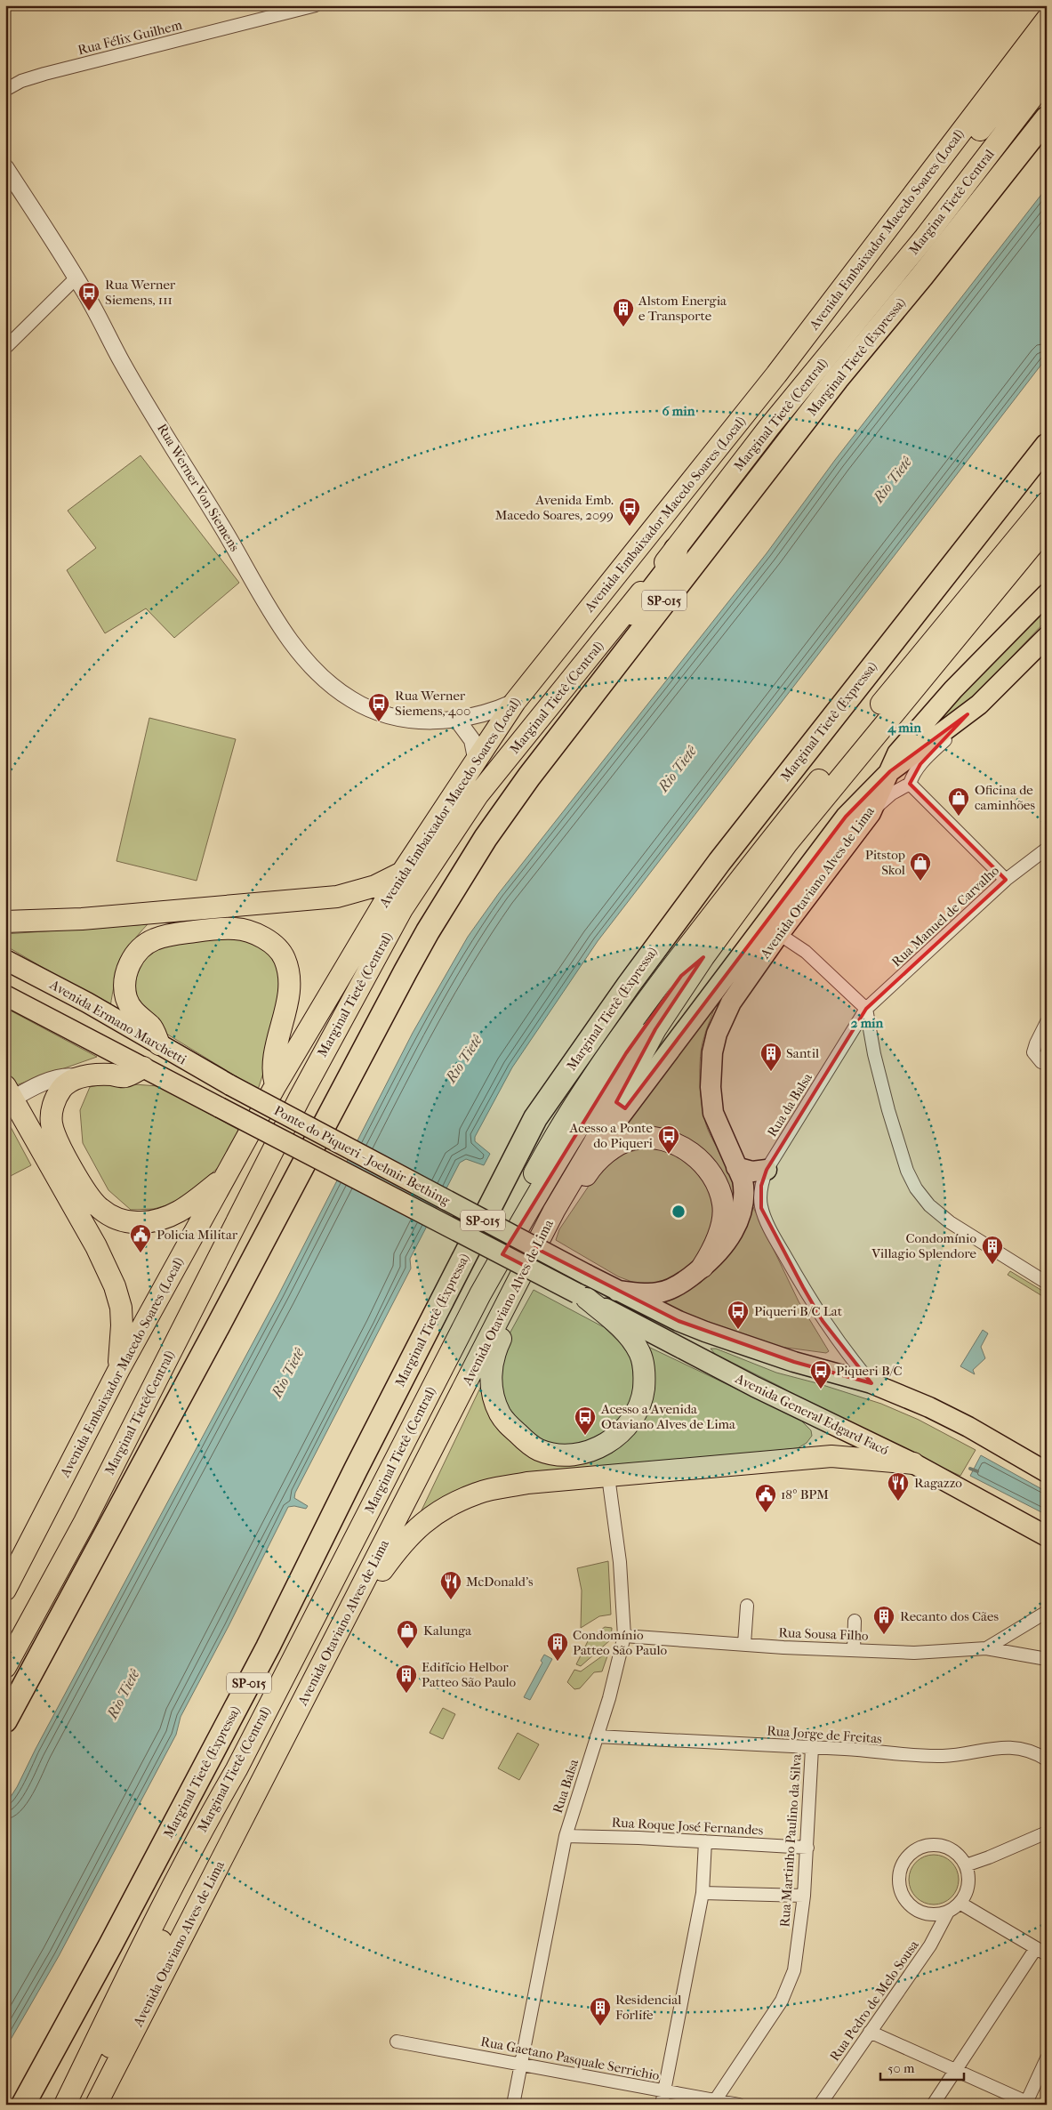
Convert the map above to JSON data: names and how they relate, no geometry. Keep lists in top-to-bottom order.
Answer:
{
  "streets": {
    "highway": [
      "Margina Tietê Central",
      "Avenida Embaixador Macedo Soares (Local)",
      "Marginal Tietê (Expressa)",
      "Marginal Tietê (Central)",
      "SP-015",
      "Avenida Otaviano Alves de Lima",
      "Marginal Tietê(Central)"
    ],
    "main road": ["Avenida Ermano Marchetti", "Ponte do Piqueri - Joelmir Bething", "Avenida General Edgard Facó"],
    "street": [
      "Rua Félix Guilhem",
      "Rua Werner Von Siemens",
      "Rua Manuel de Carvalho",
      "Rua da Balsa",
      "Rua Sousa Filho",
      "Rua Jorge de Freitas",
      "Rua Balsa",
      "Rua Roque José Fernandes",
      "Rua Martinho Paulino da Silva",
      "Rua Pedro de Melo Sousa",
      "Rua Gaetano Pasquale Serrichio"
    ]
  },
  "crossings": [
    ["Margina Tietê Central", "Marginal Tietê (Central)"],
    ["Avenida Embaixador Macedo Soares (Local)", "Rua Werner Von Siemens"],
    ["Marginal Tietê (Central)", "Marginal Tietê(Central)"],
    ["Avenida Otaviano Alves de Lima", "Ponte do Piqueri - Joelmir Bething"],
    ["Rua Manuel de Carvalho", "Rua da Balsa"],
    ["Avenida Ermano Marchetti", "Ponte do Piqueri - Joelmir Bething"],
    ["Ponte do Piqueri - Joelmir Bething", "Avenida General Edgard Facó"],
    ["Rua Sousa Filho", "Rua Balsa"],
    ["Rua Jorge de Freitas", "Rua Balsa"],
    ["Rua Jorge de Freitas", "Rua Martinho Paulino da Silva"],
    ["Rua Balsa", "Rua Roque José Fernandes"],
    ["Rua Balsa", "Rua Gaetano Pasquale Serrichio"],
    ["Rua Roque José Fernandes", "Rua Martinho Paulino da Silva"],
    ["Rua Martinho Paulino da Silva", "Rua Gaetano Pasquale Serrichio"]
  ],
  "water": ["Rio Tietê"],
  "places": {
    "bus stop": [
      "Rua Werner Siemens, 111",
      "Avenida Emb. Macedo Soares, 2099",
      "Rua Werner Siemens, 400",
      "Acesso a Ponte do Piqueri",
      "Piqueri B/C Lat",
      "Piqueri B/C",
      "Acesso a Avenida Otaviano Alves de Lima"
    ],
    "building": [
      "Alstom Energia e Transporte",
      "Santil",
      "Condomínio Villagio Splendore",
      "Recanto dos Cães",
      "Condomínio Patteo São Paulo",
      "Edifício Helbor Patteo São Paulo",
      "Residencial Forlife"
    ],
    "shop": ["Oficina de caminhões", "Pitstop Skol", "Kalunga"],
    "public building": ["Policia Militar", "18º BPM"],
    "restaurant": ["Ragazzo", "McDonald's"]
  },
  "scale_bar": "50 m",
  "rings": ["6 min", "4 min", "2 min"]
}
